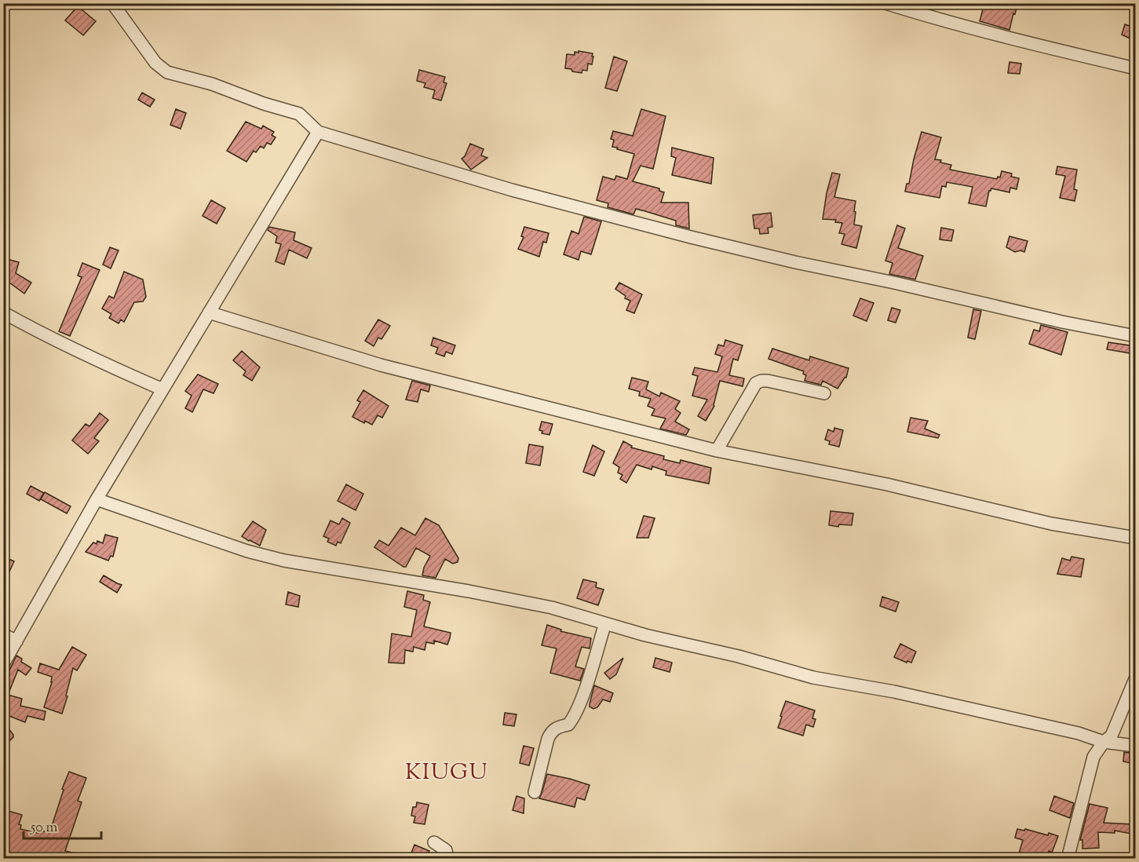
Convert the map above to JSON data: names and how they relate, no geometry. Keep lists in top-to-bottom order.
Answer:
{
  "districts": ["KIUGU"],
  "scale_bar": "50 m"
}
